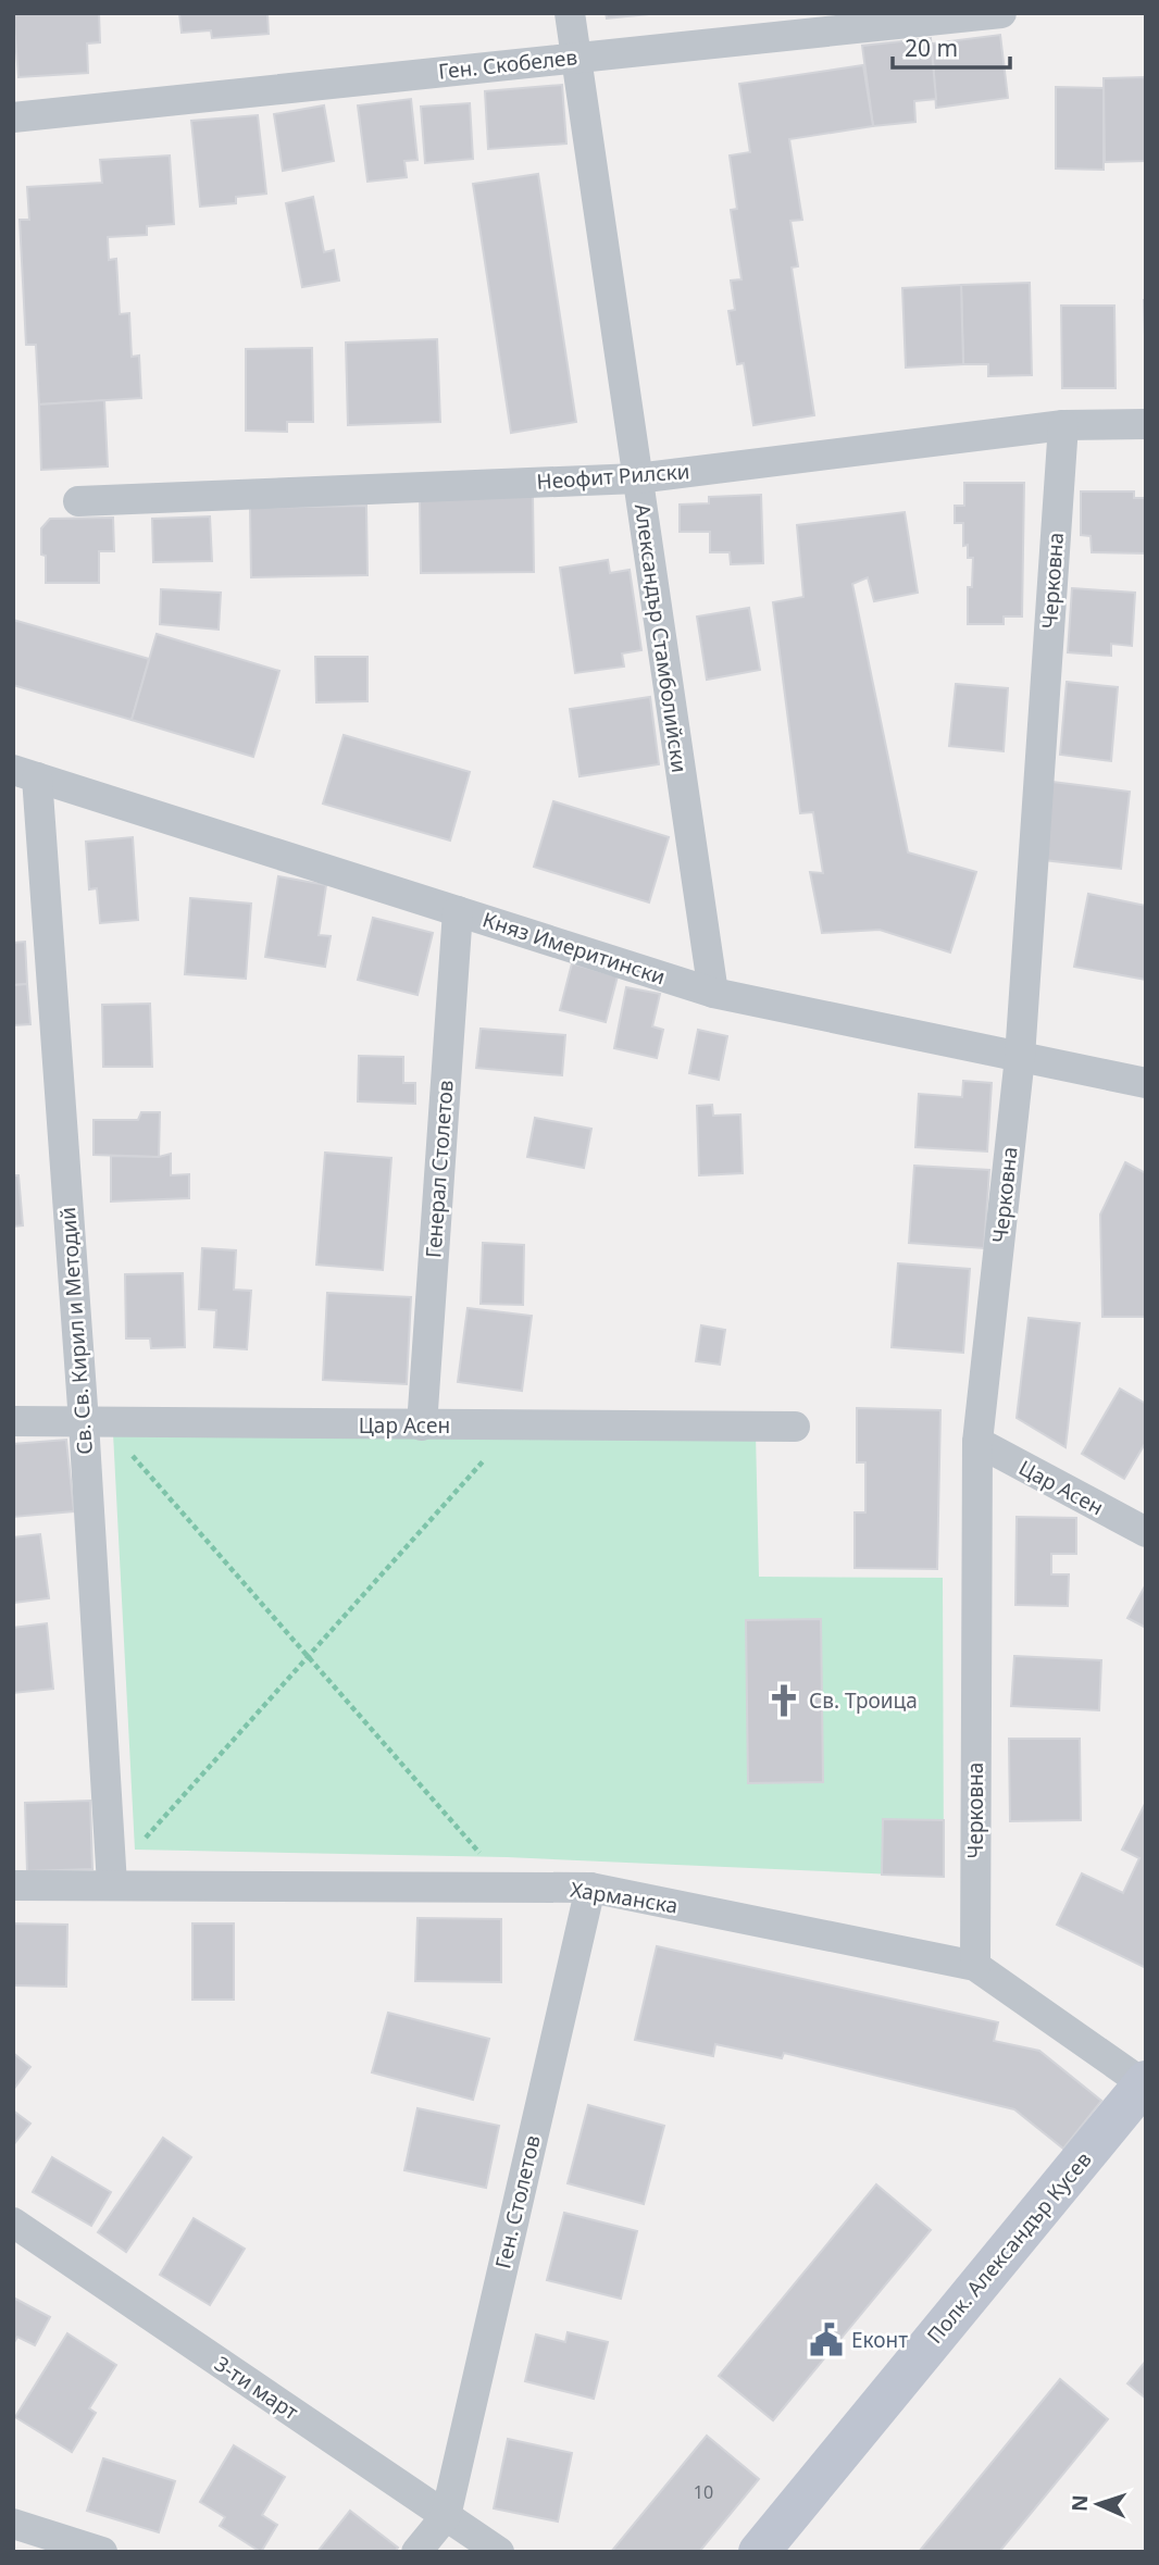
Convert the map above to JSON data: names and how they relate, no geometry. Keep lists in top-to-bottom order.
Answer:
{
  "streets": {
    "street": [
      "Ген. Скобелев",
      "Неофит Рилски",
      "Черковна",
      "Александър Стамболийски",
      "Княз Имеритински",
      "Генерал Столетов",
      "Св. Св. Кирил и Методий",
      "Цар Асен",
      "Харманска",
      "Ген. Столетов",
      "Полк. Александър Кусев",
      "3-ти март"
    ]
  },
  "crossings": [
    ["Ген. Скобелев", "Александър Стамболийски"],
    ["Неофит Рилски", "Черковна"],
    ["Неофит Рилски", "Александър Стамболийски"],
    ["Черковна", "Княз Имеритински"],
    ["Черковна", "Цар Асен"],
    ["Черковна", "Харманска"],
    ["Александър Стамболийски", "Княз Имеритински"],
    ["Княз Имеритински", "Генерал Столетов"],
    ["Княз Имеритински", "Св. Св. Кирил и Методий"],
    ["Генерал Столетов", "Цар Асен"],
    ["Св. Св. Кирил и Методий", "Цар Асен"],
    ["Св. Св. Кирил и Методий", "Харманска"],
    ["Харманска", "Ген. Столетов"],
    ["Харманска", "Полк. Александър Кусев"],
    ["Ген. Столетов", "3-ти март"]
  ],
  "places": {
    "church": ["Св. Троица"],
    "public building": ["Еконт"]
  },
  "house_numbers": ["10"],
  "scale_bar": "20 m",
  "north": "left"
}
